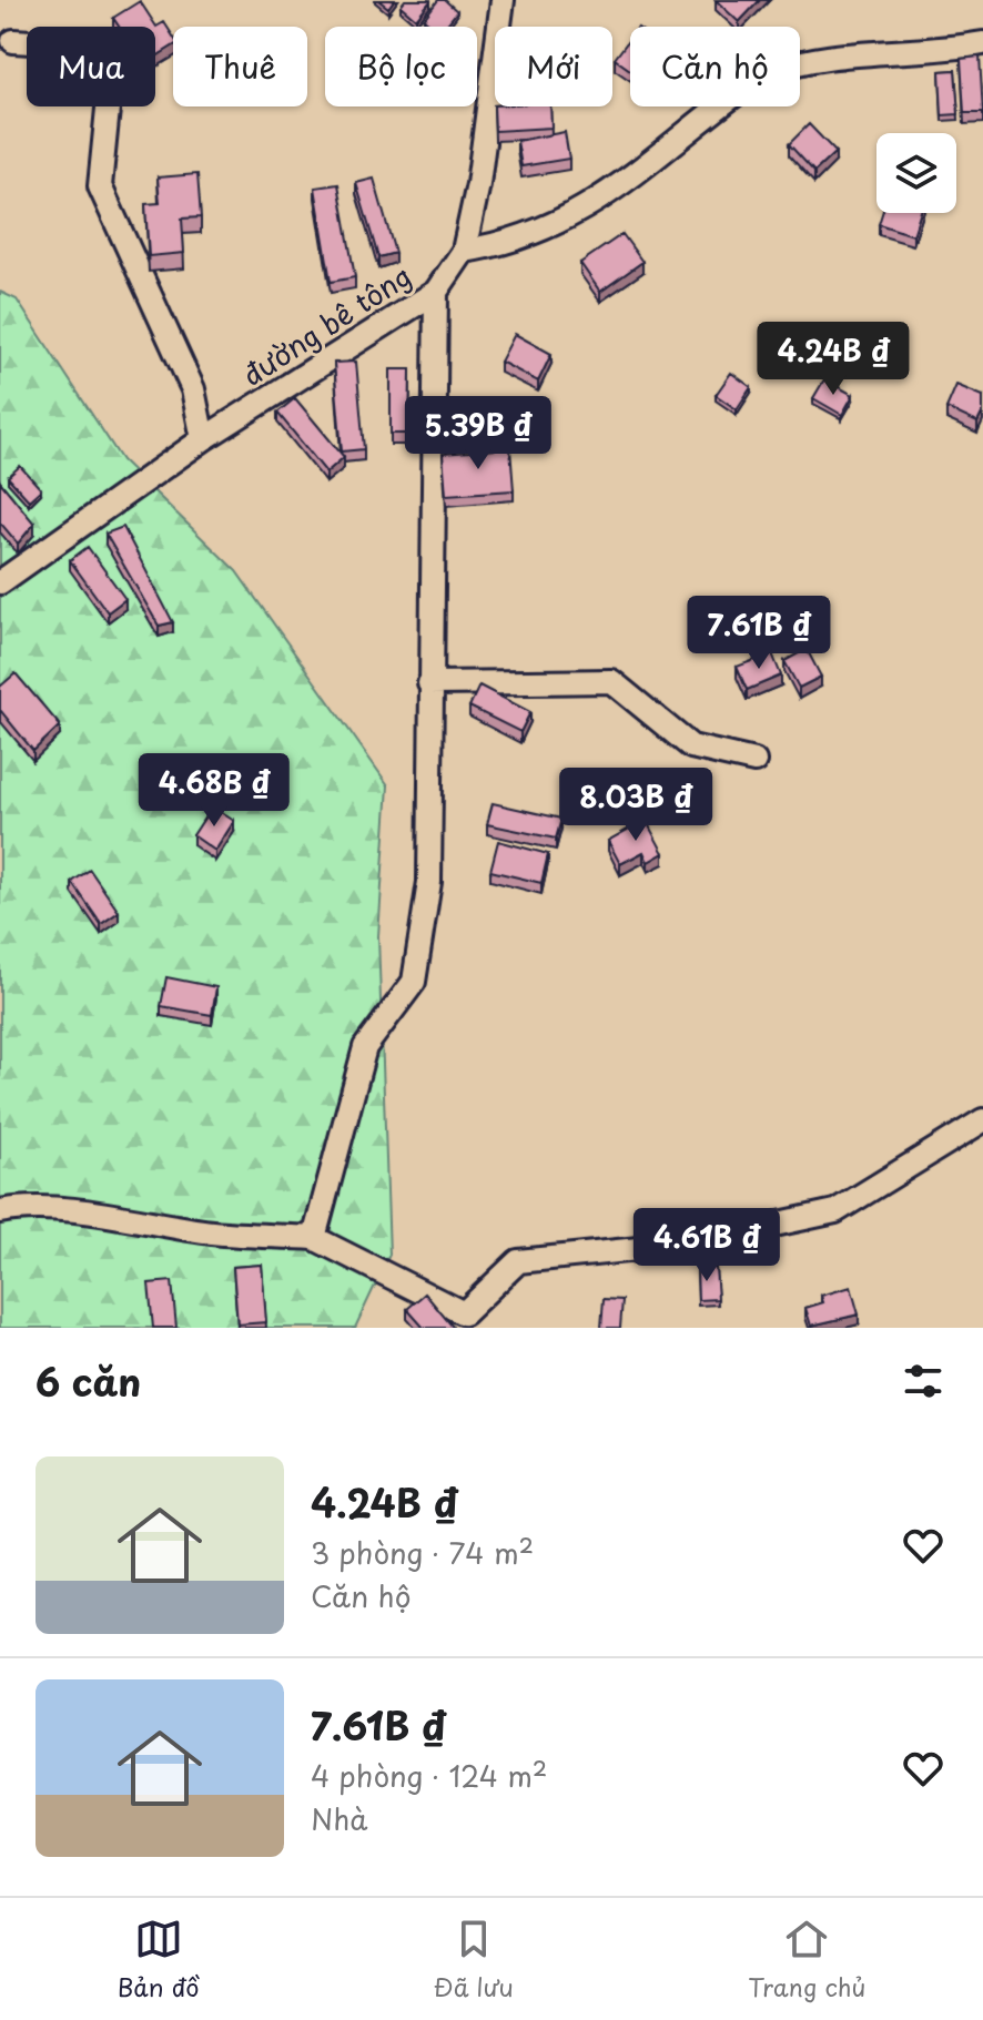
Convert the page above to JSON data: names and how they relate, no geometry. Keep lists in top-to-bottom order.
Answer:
{
  "streets": {
    "street": ["đường bê tông"]
  },
  "page": {
    "chip": [
      "Mua",
      "Thuê",
      "Bộ lọc",
      "Mới",
      "Căn hộ"
    ],
    "price": [
      "4.24B ₫",
      "5.39B ₫",
      "7.61B ₫",
      "4.68B ₫",
      "8.03B ₫",
      "4.61B ₫"
    ],
    "heading": "6 căn",
    "list": [
      {
        "name": "4.24B ₫",
        "note": "3 phòng · 74 m² · Căn hộ"
      },
      {
        "name": "7.61B ₫",
        "note": "4 phòng · 124 m² · Nhà"
      }
    ],
    "tabs": ["Bản đồ", "Đã lưu", "Trang chủ"]
  }
}
